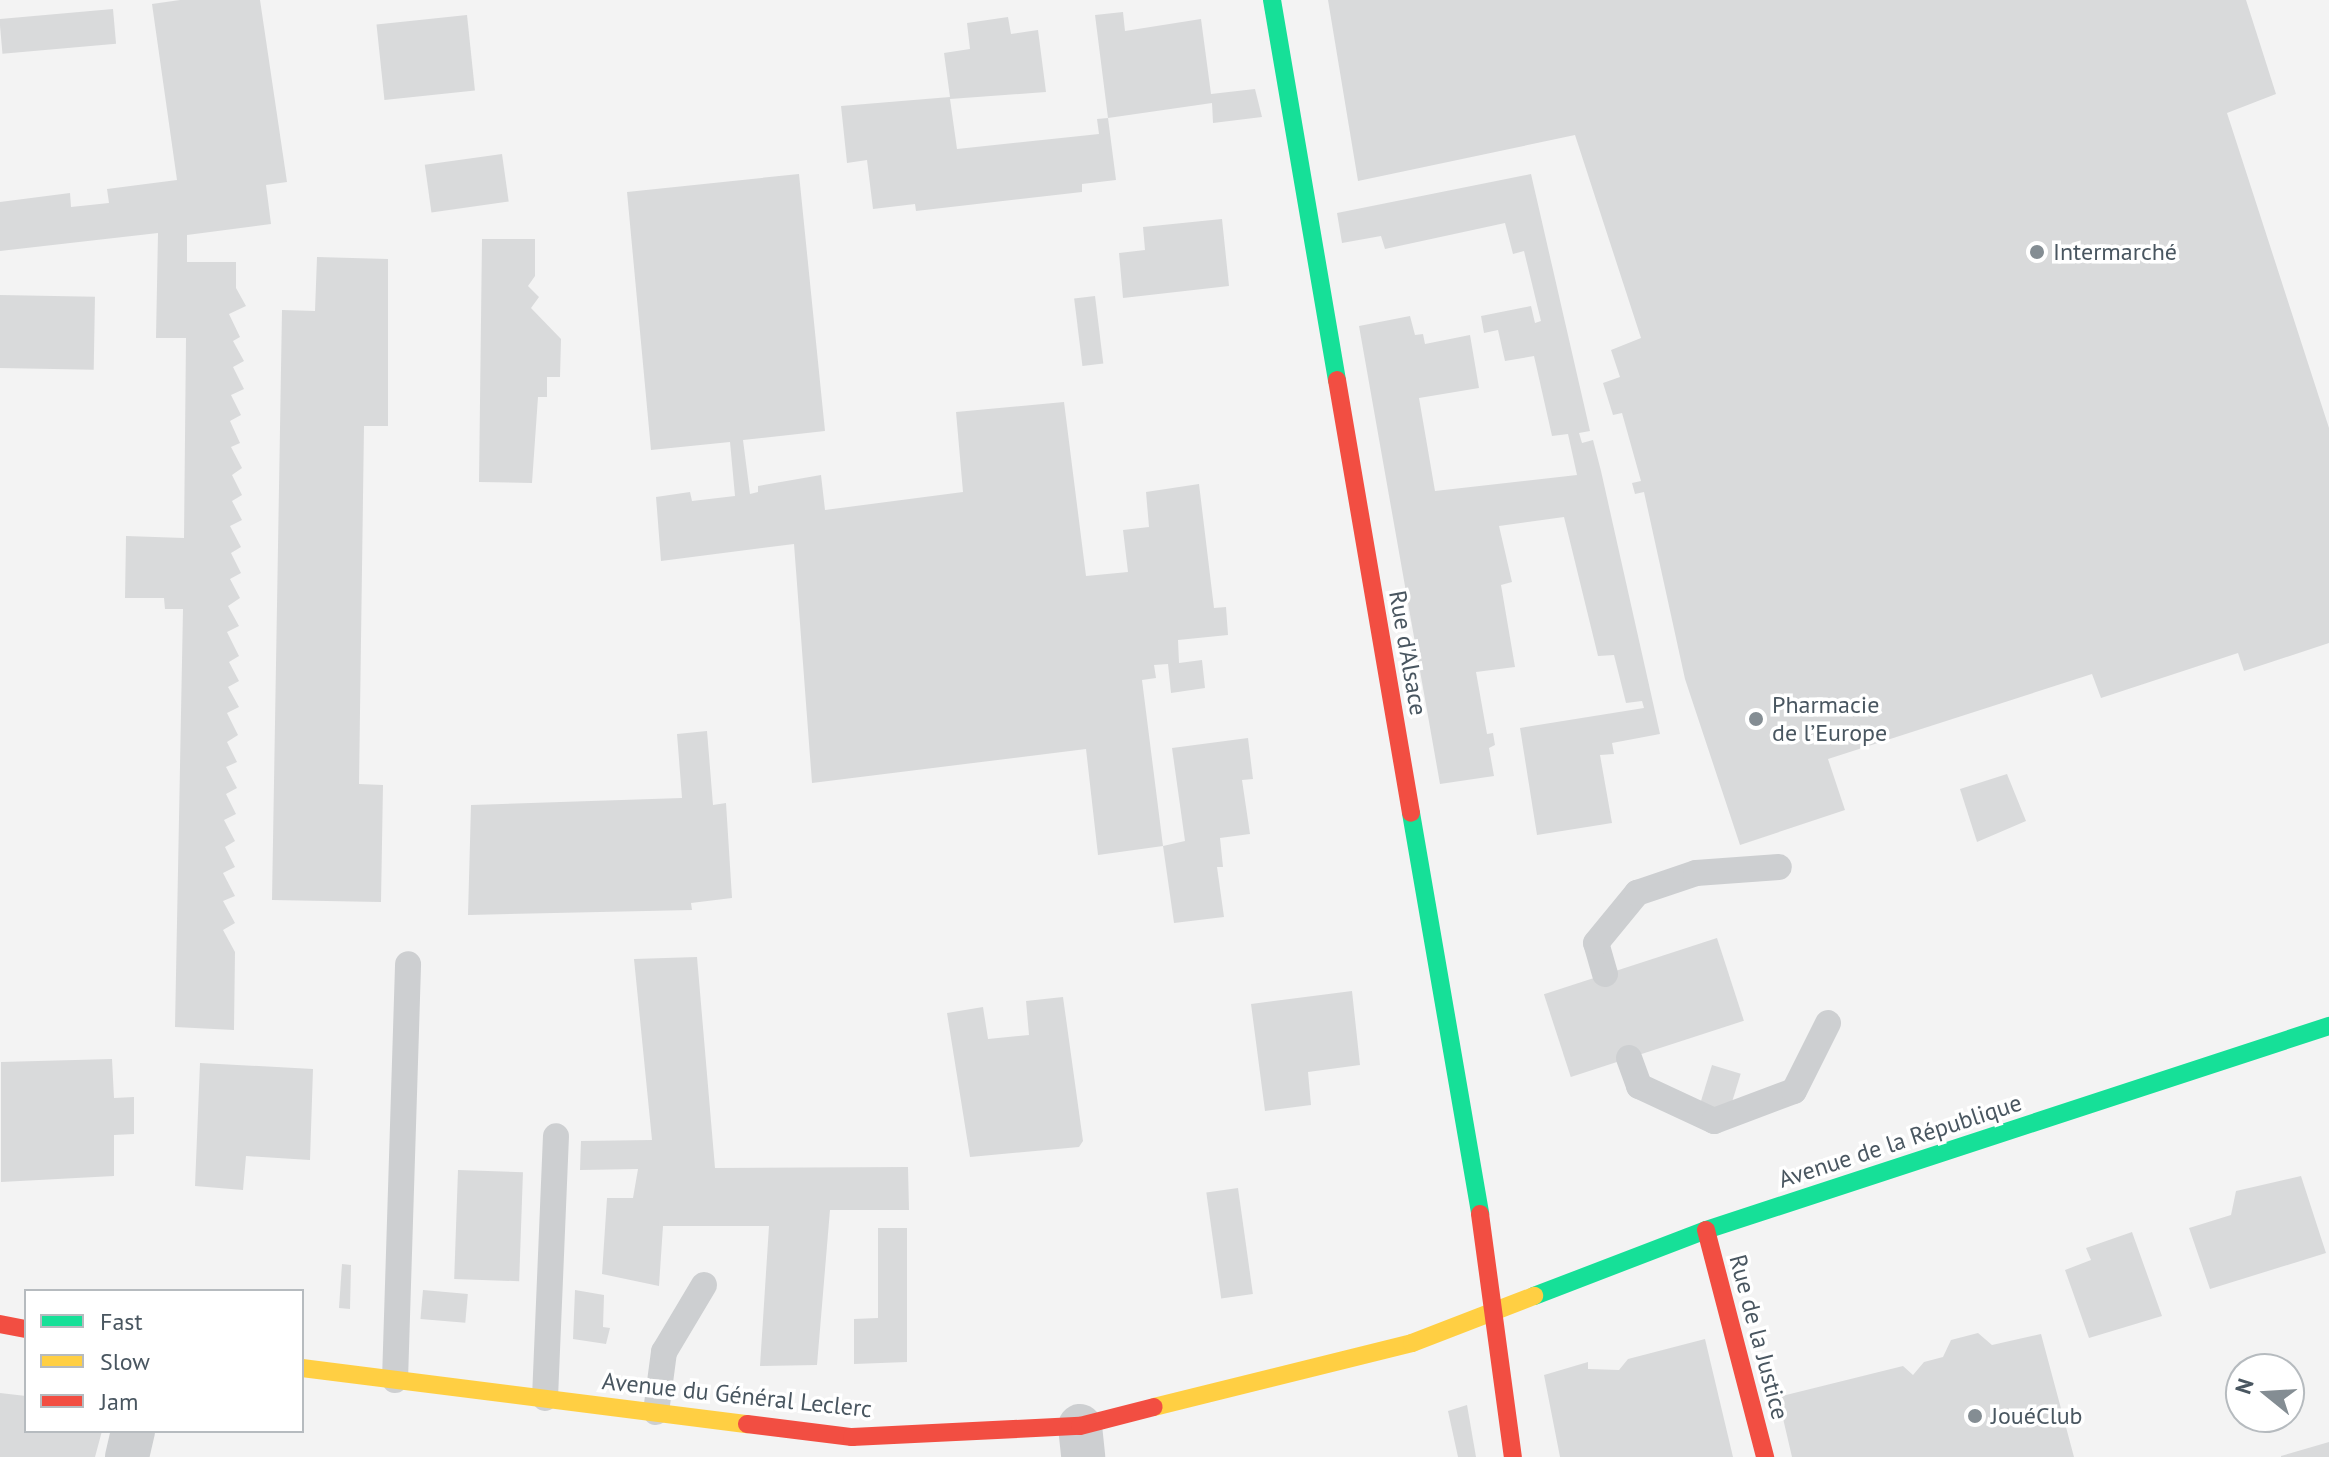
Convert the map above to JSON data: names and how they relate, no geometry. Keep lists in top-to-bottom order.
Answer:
{
  "streets": {
    "main road": [
      "Rue d'Alsace",
      "Avenue de la République",
      "Rue de la Justice",
      "Avenue du Général Leclerc"
    ]
  },
  "crossings": [
    ["Rue d'Alsace", "Avenue de la République"],
    ["Rue d'Alsace", "Avenue du Général Leclerc"],
    ["Avenue de la République", "Rue de la Justice"],
    ["Avenue de la République", "Avenue du Général Leclerc"]
  ],
  "places": ["Intermarché", "Pharmacie de l’Europe", "JouéClub"],
  "legend": ["Fast", "Slow", "Jam"],
  "north": "left"
}
